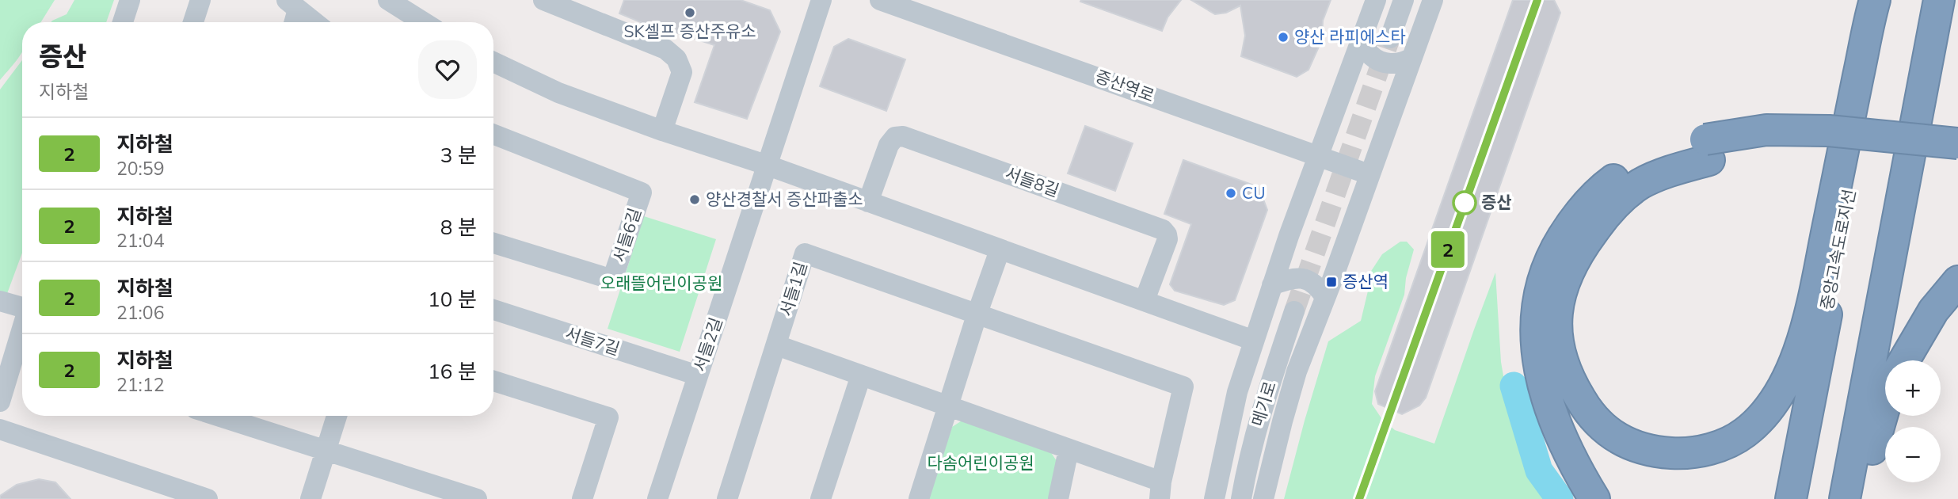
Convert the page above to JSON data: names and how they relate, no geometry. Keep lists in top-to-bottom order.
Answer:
{
  "streets": {
    "highway": ["중앙고속도로지선"],
    "street": [
      "증산역로",
      "서들8길",
      "서들6길",
      "서들1길",
      "서들7길",
      "서들2길",
      "메기로"
    ]
  },
  "crossings": [
    ["서들7길", "서들2길"]
  ],
  "parks": ["오래뜰어린이공원", "다솜어린이공원"],
  "places": {
    "other": [
      "SK셀프 증산주유소",
      "양산 라피에스타",
      "CU",
      "양산경찰서 증산파출소",
      "증산"
    ],
    "transit": ["증산역"]
  },
  "lines": ["metro line 2"],
  "page": {
    "on_map": "2",
    "heading": ["증산", "지하철"],
    "list": [
      {
        "mark": "2",
        "name": "지하철",
        "note": "20:59",
        "value": "3 분"
      },
      {
        "mark": "2",
        "name": "지하철",
        "note": "21:04",
        "value": "8 분"
      },
      {
        "mark": "2",
        "name": "지하철",
        "note": "21:06",
        "value": "10 분"
      },
      {
        "mark": "2",
        "name": "지하철",
        "note": "21:12",
        "value": "16 분"
      }
    ],
    "map_buttons": ["+", "−"]
  }
}
